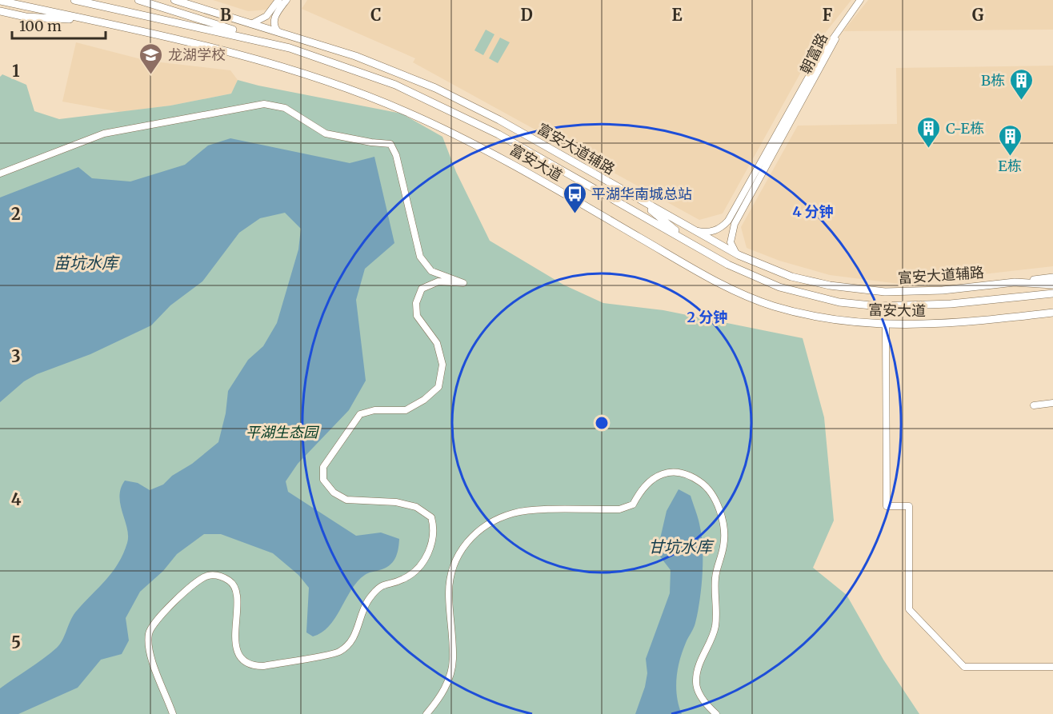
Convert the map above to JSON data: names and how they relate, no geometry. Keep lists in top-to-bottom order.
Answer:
{
  "streets": {
    "main road": ["富安大道辅路", "富安大道"],
    "street": ["朝富路"]
  },
  "crossings": [
    ["朝富路", "富安大道辅路"]
  ],
  "water": ["苗坑水库", "甘坑水库"],
  "parks": ["平湖生态园"],
  "places": {
    "school or university": ["龙湖学校"],
    "building": ["B栋", "C-E栋", "E栋"],
    "bus stop": ["平湖华南城总站"]
  },
  "scale_bar": "100 m",
  "grid": {
    "columns": [
      "B",
      "C",
      "D",
      "E",
      "F",
      "G"
    ],
    "rows": [
      "1",
      "2",
      "3",
      "4",
      "5"
    ]
  },
  "rings": ["4 分钟", "2 分钟"]
}
